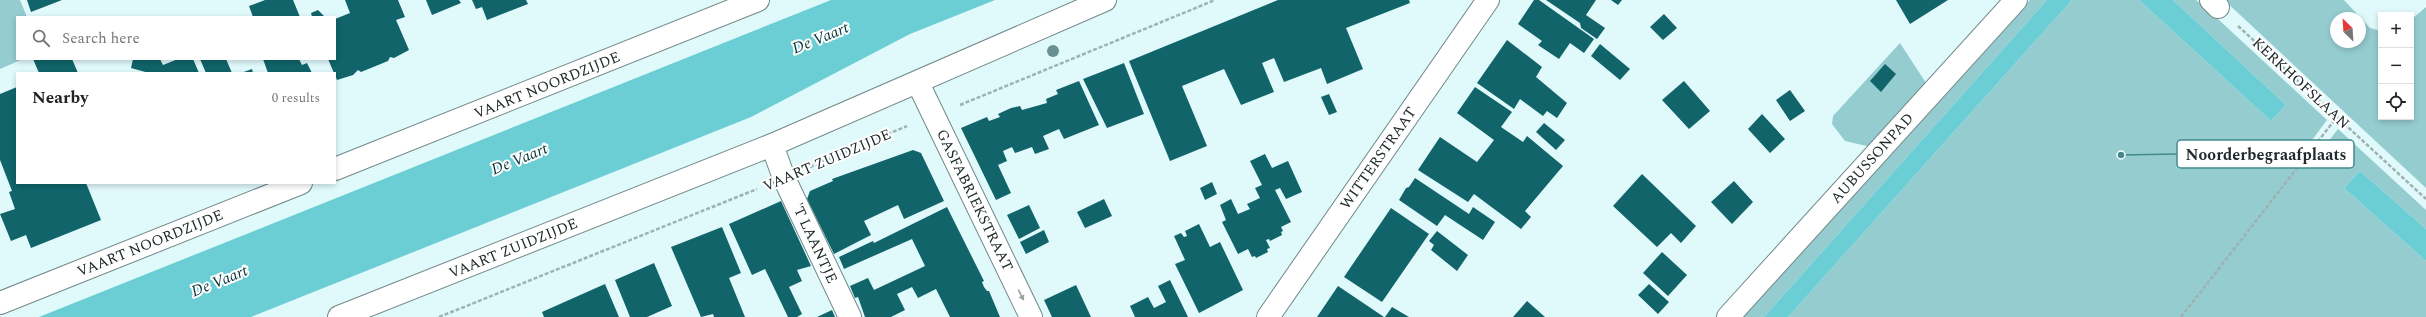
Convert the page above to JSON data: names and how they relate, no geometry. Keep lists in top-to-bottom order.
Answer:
{
  "streets": {
    "street": [
      "VAART NOORDZIJDE",
      "WITTERSTRAAT",
      "AUBUSSONPAD",
      "VAART ZUIDZIJDE",
      "GASFABRIEKSTRAAT",
      "'T LAANTJE"
    ],
    "path": ["KERKHOFSLAAN"]
  },
  "crossings": [
    ["VAART ZUIDZIJDE", "GASFABRIEKSTRAAT"],
    ["VAART ZUIDZIJDE", "'T LAANTJE"]
  ],
  "one_way": ["GASFABRIEKSTRAAT"],
  "water": ["De Vaart"],
  "places": ["Noorderbegraafplaats"],
  "north": "top left",
  "page": {
    "map_buttons": ["+", "−"],
    "search": "Search here",
    "heading": ["Nearby", "0 results"]
  }
}
